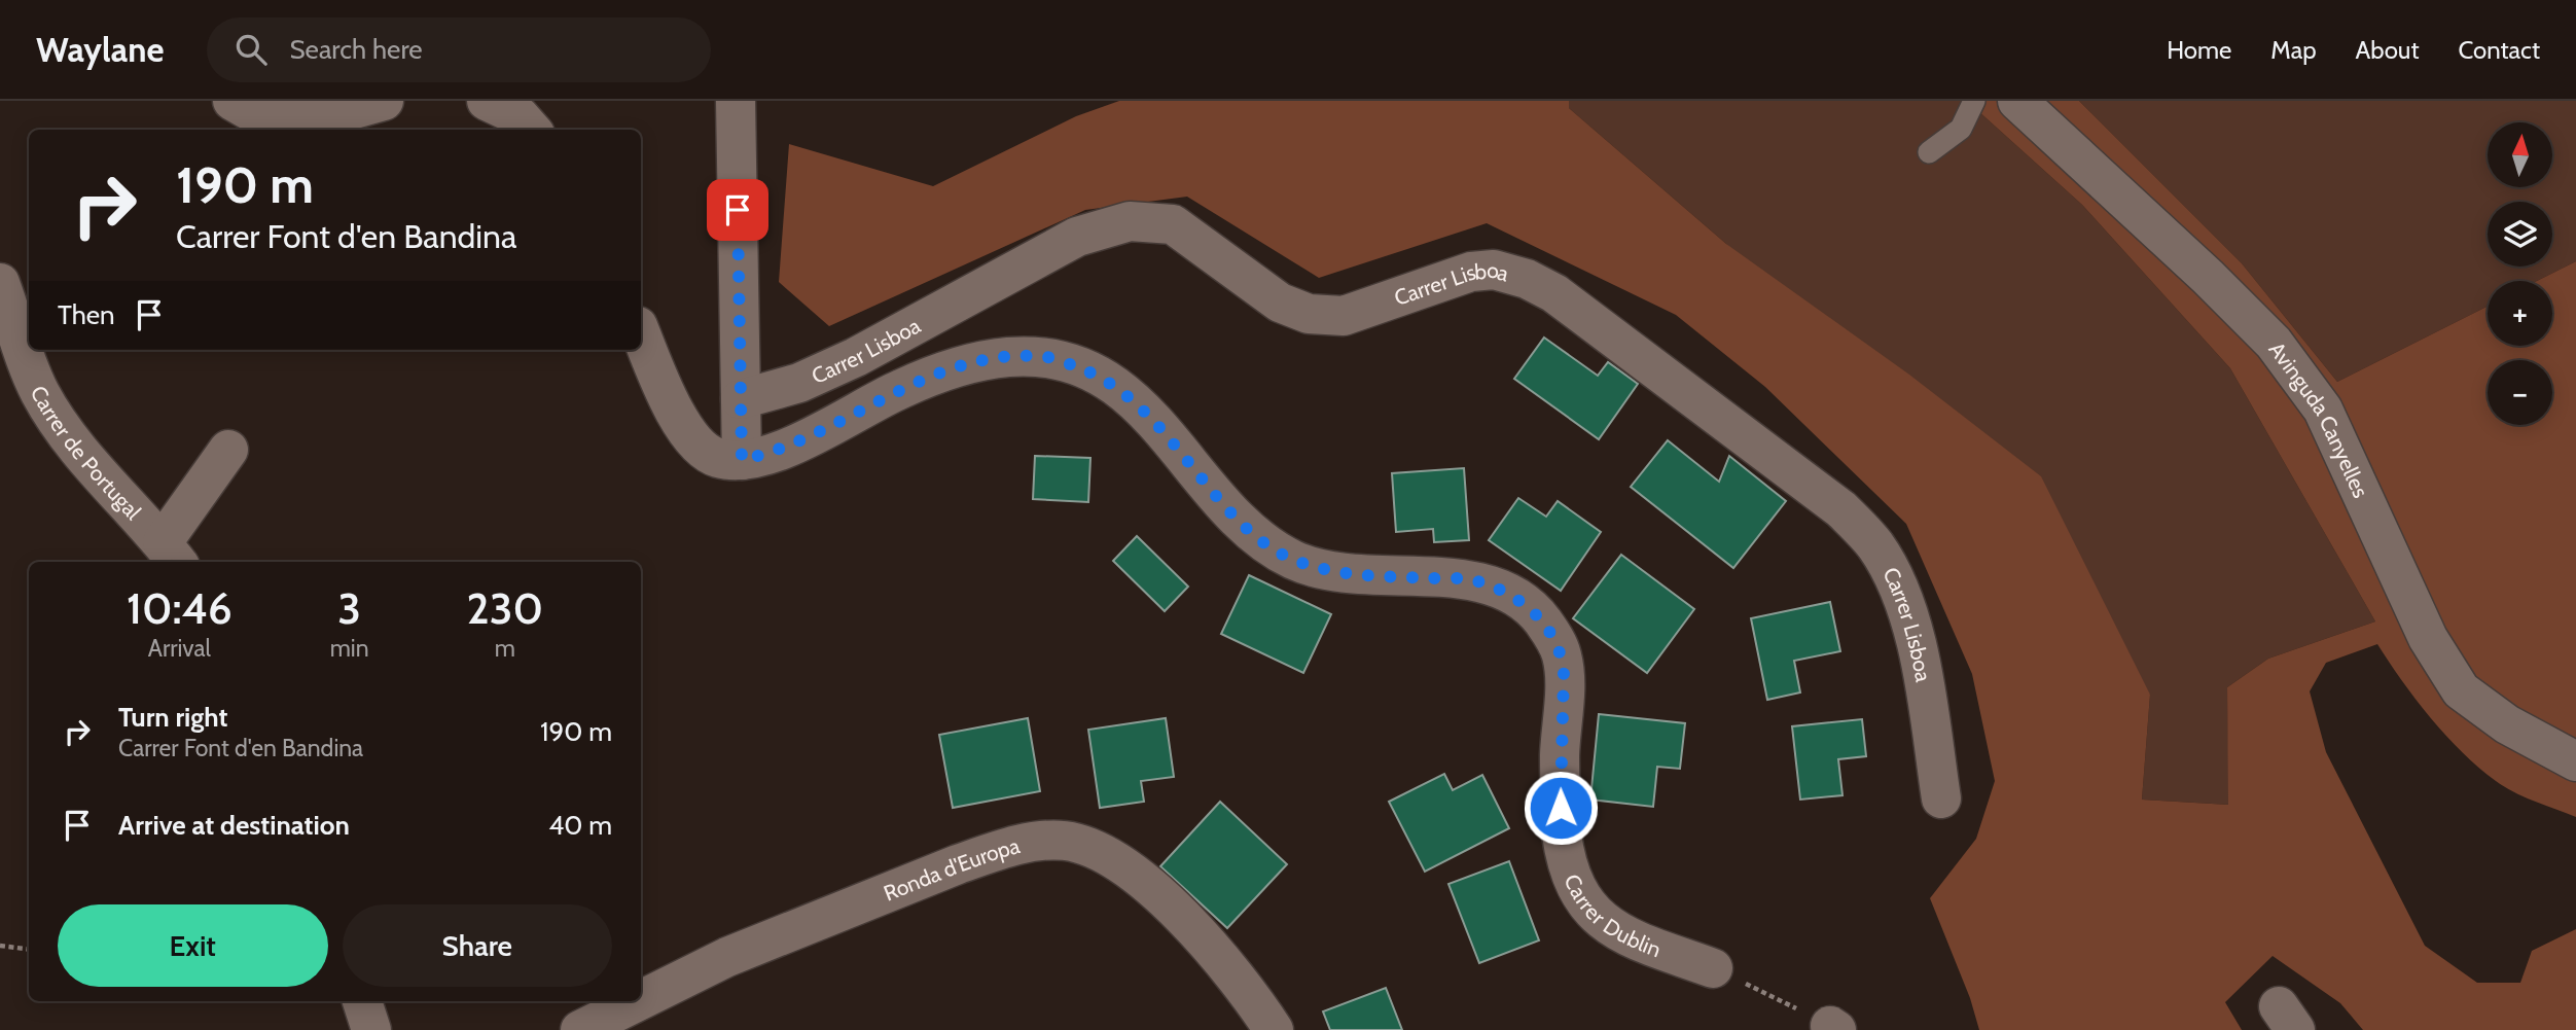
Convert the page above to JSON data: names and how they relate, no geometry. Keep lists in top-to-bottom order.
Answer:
{
  "streets": {
    "street": [
      "Carrer Lisboa",
      "Avinguda Canyelles",
      "Carrer de Portugal",
      "Ronda d'Europa",
      "Carrer Dublin"
    ]
  },
  "north": "top",
  "page": {
    "header": "Waylane",
    "search": "Search here",
    "nav": [
      "Home",
      "Map",
      "About",
      "Contact"
    ],
    "map_buttons": ["+", "−"],
    "turn": ["190 m", "Carrer Font d'en Bandina"],
    "then": "Then",
    "eta": [
      "10:46",
      "Arrival",
      "3",
      "min",
      "230",
      "m"
    ],
    "list": [
      {
        "name": "Turn right",
        "note": "Carrer Font d'en Bandina",
        "value": "190 m"
      },
      {
        "name": "Arrive at destination",
        "value": "40 m"
      }
    ],
    "buttons": ["Exit", "Share"]
  }
}
